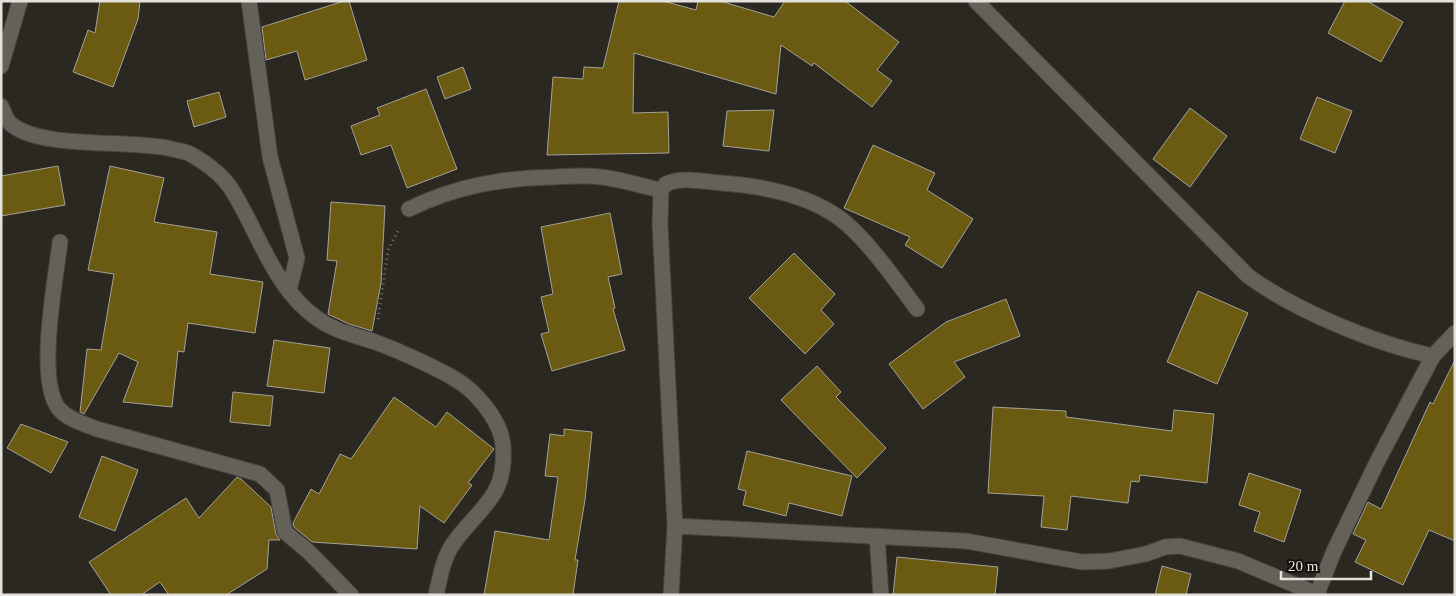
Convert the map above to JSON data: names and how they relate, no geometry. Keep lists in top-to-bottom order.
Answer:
{
  "scale_bar": "20 m"
}
